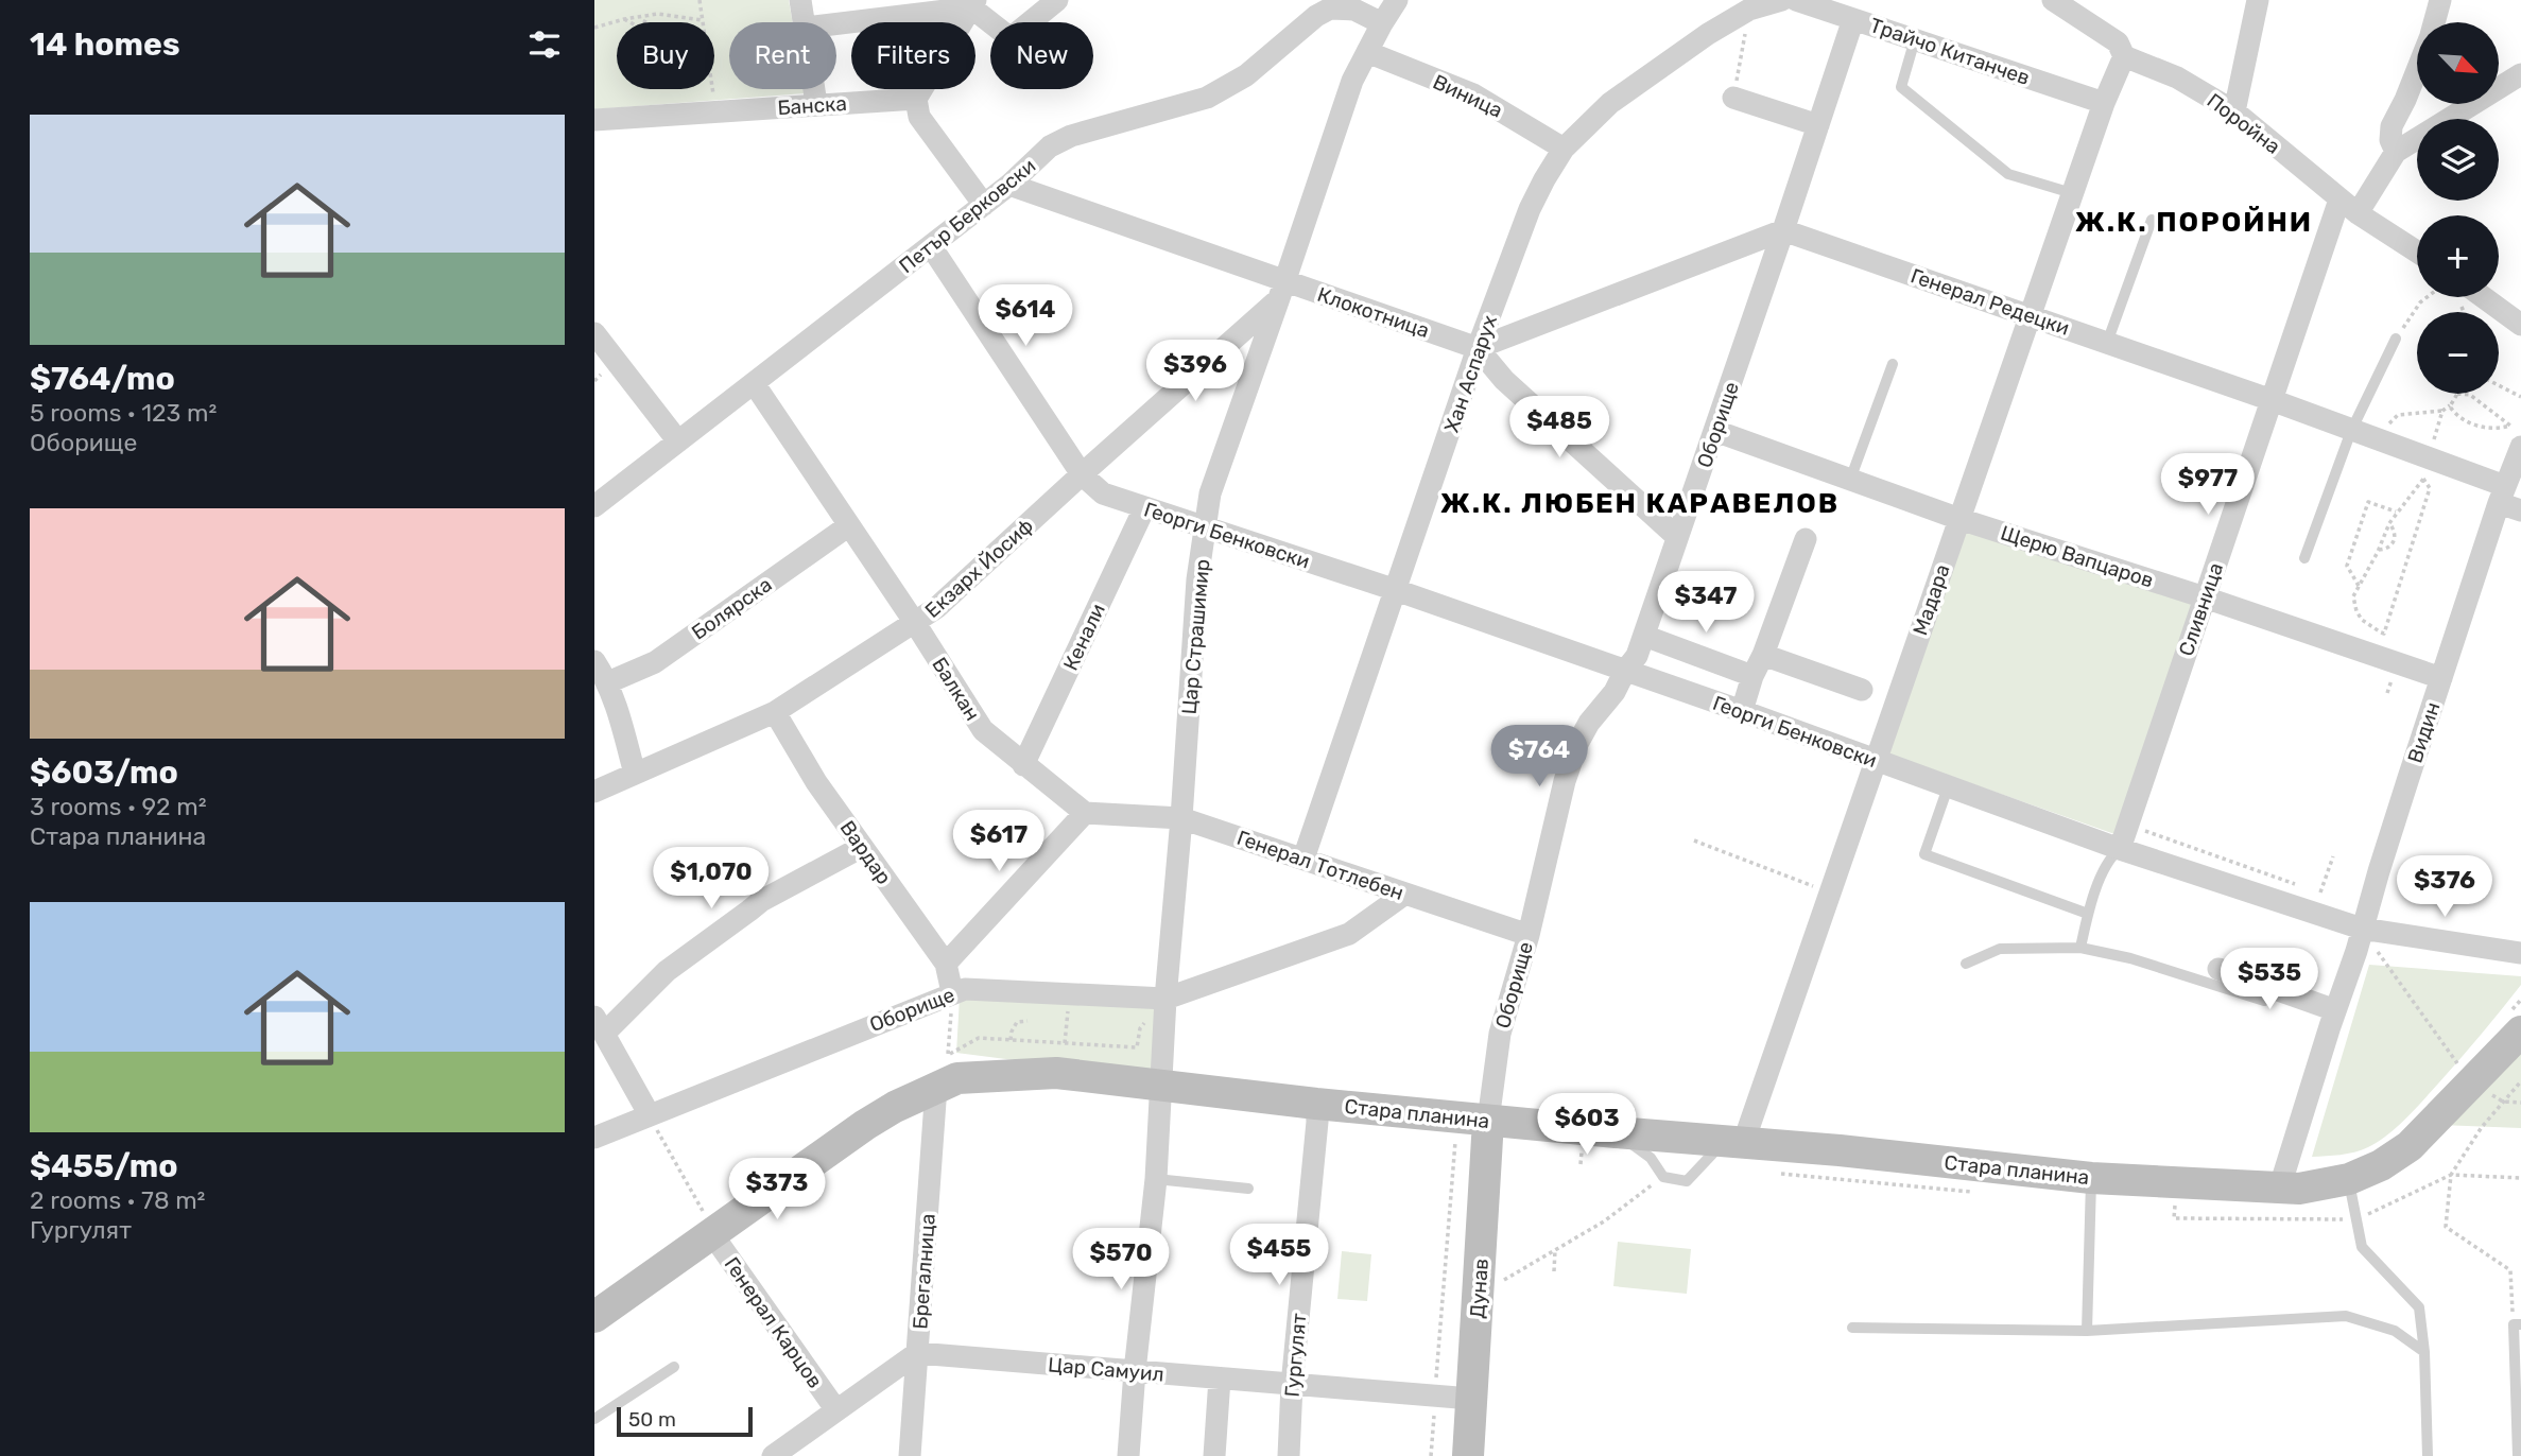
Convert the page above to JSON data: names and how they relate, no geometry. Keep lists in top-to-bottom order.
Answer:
{
  "streets": {
    "main road": ["Стара планина", "Дунав"],
    "street": [
      "Трайчо Китанчев",
      "Виница",
      "Банска",
      "Поройна",
      "Петър Берковски",
      "Генерал Редецки",
      "Клокотница",
      "Хан Аспарух",
      "Оборище",
      "Георги Бенковски",
      "Щерю Вапцаров",
      "Екзарх Йосиф",
      "Мадара",
      "Болярска",
      "Сливница",
      "Кенали",
      "Цар Страшимир",
      "Балкан",
      "Видин",
      "Вардар",
      "Генерал Тотлебен",
      "Брегалница",
      "Генерал Карцов",
      "Гургулят",
      "Цар Самуил"
    ]
  },
  "crossings": [
    ["Трайчо Китанчев", "Оборище"],
    ["Трайчо Китанчев", "Мадара"],
    ["Виница", "Хан Аспарух"],
    ["Виница", "Цар Страшимир"],
    ["Поройна", "Мадара"],
    ["Поройна", "Сливница"],
    ["Петър Берковски", "Клокотница"],
    ["Петър Берковски", "Георги Бенковски"],
    ["Петър Берковски", "Цар Страшимир"],
    ["Петър Берковски", "Балкан"],
    ["Генерал Редецки", "Оборище"],
    ["Генерал Редецки", "Мадара"],
    ["Генерал Редецки", "Сливница"],
    ["Генерал Редецки", "Видин"],
    ["Клокотница", "Хан Аспарух"],
    ["Клокотница", "Екзарх Йосиф"],
    ["Клокотница", "Цар Страшимир"],
    ["Хан Аспарух", "Георги Бенковски"],
    ["Хан Аспарух", "Генерал Тотлебен"],
    ["Оборище", "Георги Бенковски"],
    ["Оборище", "Щерю Вапцаров"],
    ["Оборище", "Цар Страшимир"],
    ["Оборище", "Вардар"],
    ["Оборище", "Генерал Тотлебен"],
    ["Оборище", "Стара планина"],
    ["Оборище", "Дунав"],
    ["Георги Бенковски", "Екзарх Йосиф"],
    ["Георги Бенковски", "Мадара"],
    ["Георги Бенковски", "Сливница"],
    ["Георги Бенковски", "Кенали"],
    ["Георги Бенковски", "Цар Страшимир"],
    ["Георги Бенковски", "Видин"],
    ["Щерю Вапцаров", "Мадара"],
    ["Щерю Вапцаров", "Сливница"],
    ["Щерю Вапцаров", "Видин"],
    ["Екзарх Йосиф", "Цар Страшимир"],
    ["Екзарх Йосиф", "Балкан"],
    ["Екзарх Йосиф", "Вардар"],
    ["Мадара", "Стара планина"],
    ["Болярска", "Балкан"],
    ["Кенали", "Балкан"],
    ["Цар Страшимир", "Генерал Тотлебен"],
    ["Цар Страшимир", "Стара планина"],
    ["Видин", "Стара планина"],
    ["Стара планина", "Брегалница"],
    ["Стара планина", "Дунав"],
    ["Стара планина", "Генерал Карцов"],
    ["Стара планина", "Гургулят"],
    ["Брегалница", "Цар Самуил"],
    ["Дунав", "Цар Самуил"],
    ["Гургулят", "Цар Самуил"]
  ],
  "districts": ["Ж.К. ПОРОЙНИ", "Ж.К. ЛЮБЕН КАРАВЕЛОВ"],
  "scale_bar": "50 m",
  "north": "bottom right",
  "page": {
    "heading": "14 homes",
    "map_buttons": ["+", "−"],
    "chip": [
      "Buy",
      "Rent",
      "Filters",
      "New"
    ],
    "list": [
      {
        "name": "$764/mo",
        "note": "5 rooms · 123 m² · Оборище"
      },
      {
        "name": "$603/mo",
        "note": "3 rooms · 92 m² · Стара планина"
      },
      {
        "name": "$455/mo",
        "note": "2 rooms · 78 m² · Гургулят"
      }
    ],
    "price": [
      "$614",
      "$396",
      "$485",
      "$977",
      "$347",
      "$764",
      "$617",
      "$1,070",
      "$376",
      "$535",
      "$603",
      "$373",
      "$455",
      "$570"
    ],
    "scale": "50 m"
  }
}
